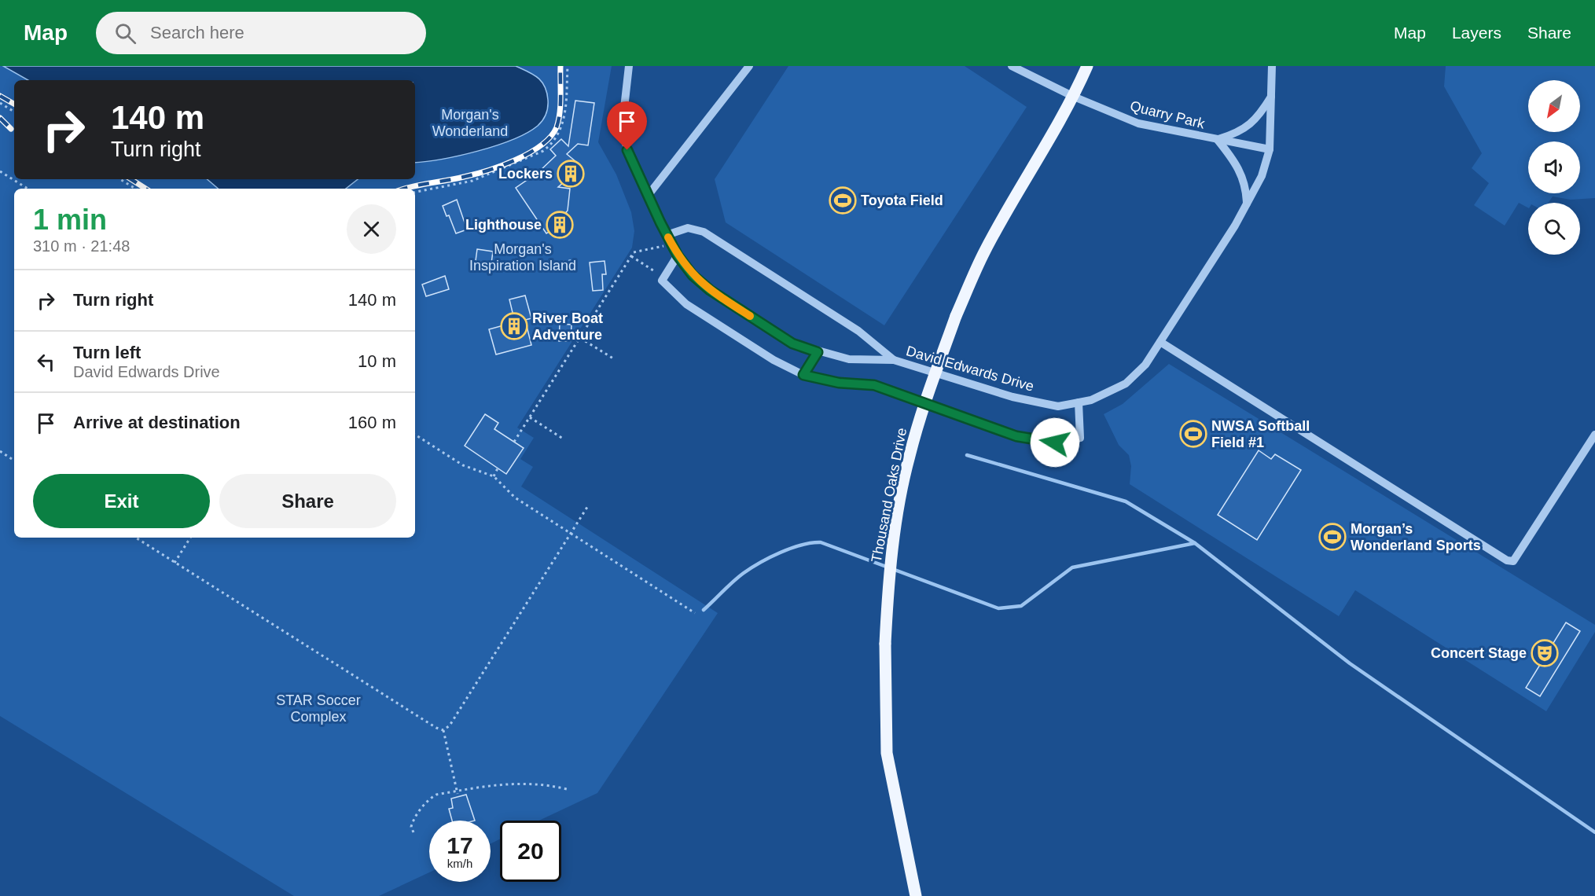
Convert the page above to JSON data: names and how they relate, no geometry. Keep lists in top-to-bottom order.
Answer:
{
  "streets": {
    "main road": ["Thousand Oaks Drive"],
    "street": ["Quarry Park", "David Edwards Drive"]
  },
  "crossings": [
    ["Quarry Park", "David Edwards Drive"],
    ["Quarry Park", "Thousand Oaks Drive"]
  ],
  "parks": ["Morgan's Wonderland", "Morgan's Inspiration Island", "STAR Soccer Complex"],
  "places": {
    "building": ["Lockers", "Lighthouse", "River Boat Adventure"],
    "sports": ["Toyota Field", "NWSA Softball Field #1", "Morgan’s Wonderland Sports"],
    "theatre": ["Concert Stage"]
  },
  "north": "bottom left",
  "page": {
    "header": "Map",
    "search": "Search here",
    "nav": ["Map", "Layers", "Share"],
    "turn": ["140 m", "Turn right"],
    "heading": ["1 min", "310 m · 21:48"],
    "list": [
      {
        "name": "Turn right",
        "value": "140 m"
      },
      {
        "name": "Turn left",
        "note": "David Edwards Drive",
        "value": "10 m"
      },
      {
        "name": "Arrive at destination",
        "value": "160 m"
      }
    ],
    "buttons": ["Exit", "Share"],
    "speed": "17 km/h",
    "limit": "20"
  }
}
